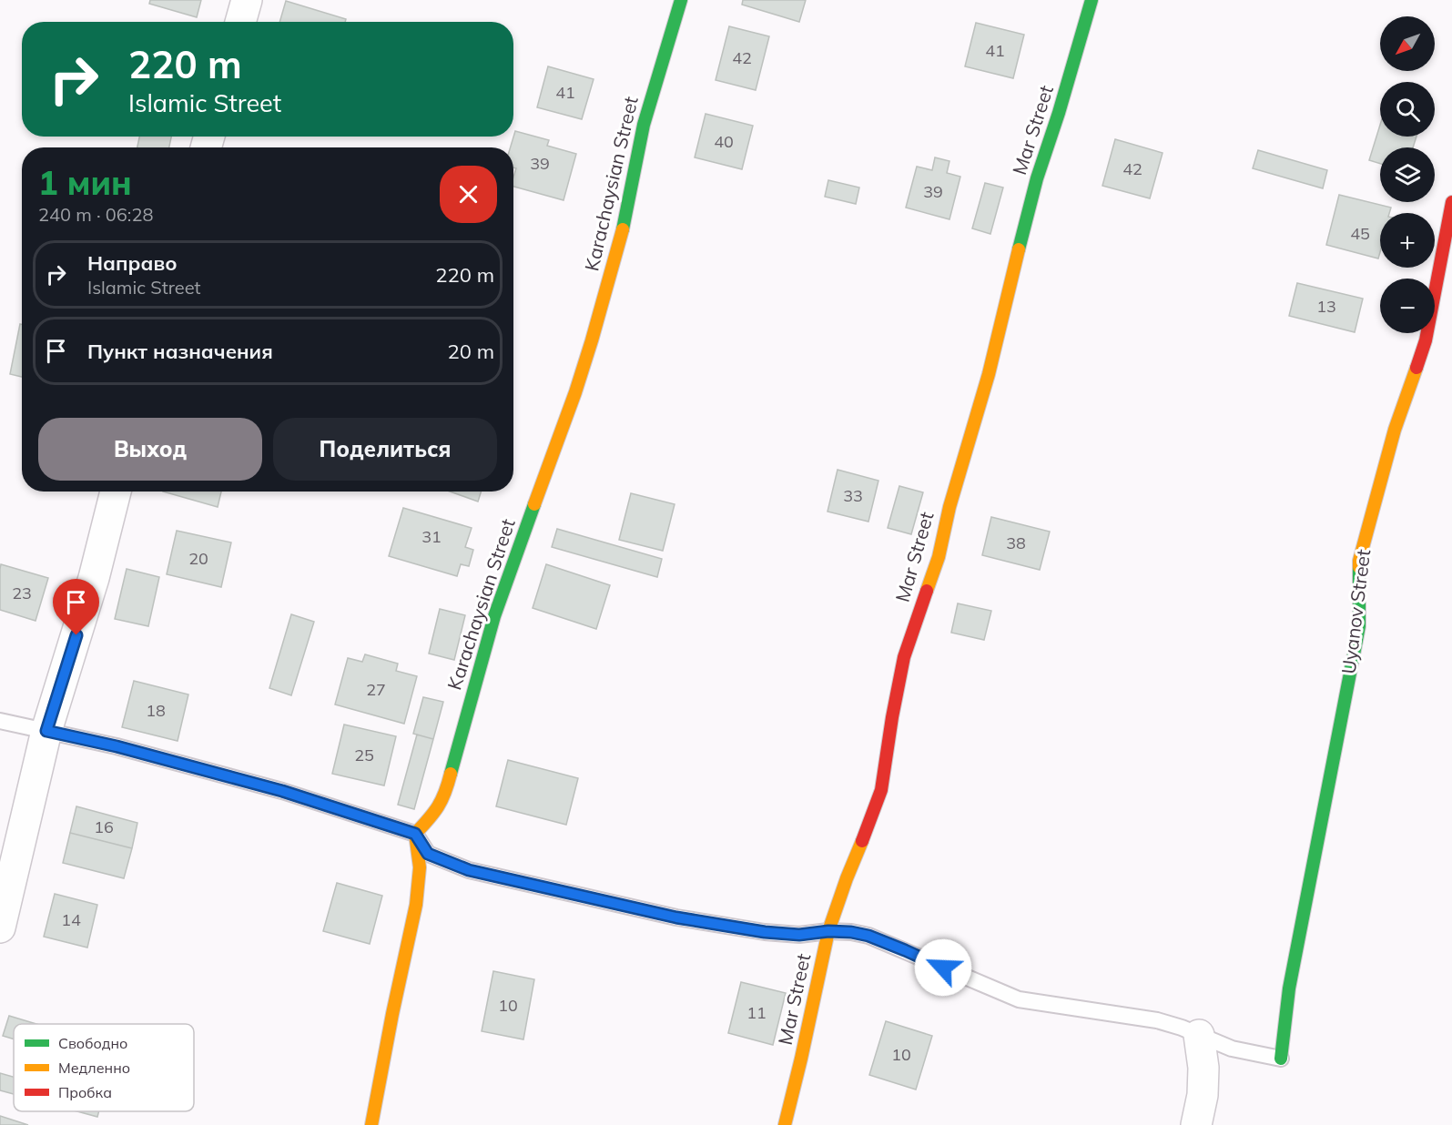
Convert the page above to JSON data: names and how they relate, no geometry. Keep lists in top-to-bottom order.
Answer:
{
  "streets": {
    "street": ["Mar Street", "Karachaysian Street", "Uyanov Street"]
  },
  "house_numbers": [
    "41",
    "42",
    "41",
    "40",
    "39",
    "42",
    "39",
    "45",
    "13",
    "33",
    "31",
    "38",
    "20",
    "23",
    "27",
    "18",
    "25",
    "16",
    "14",
    "10",
    "11",
    "10"
  ],
  "legend": ["Свободно", "Медленно", "Пробка"],
  "north": "bottom left",
  "page": {
    "map_buttons": ["+", "−"],
    "turn": ["220 m", "Islamic Street"],
    "heading": ["1 мин", "240 m · 06:28"],
    "list": [
      {
        "name": "Направо",
        "note": "Islamic Street",
        "value": "220 m"
      },
      {
        "name": "Пункт назначения",
        "value": "20 m"
      }
    ],
    "buttons": ["Выход", "Поделиться"]
  }
}
